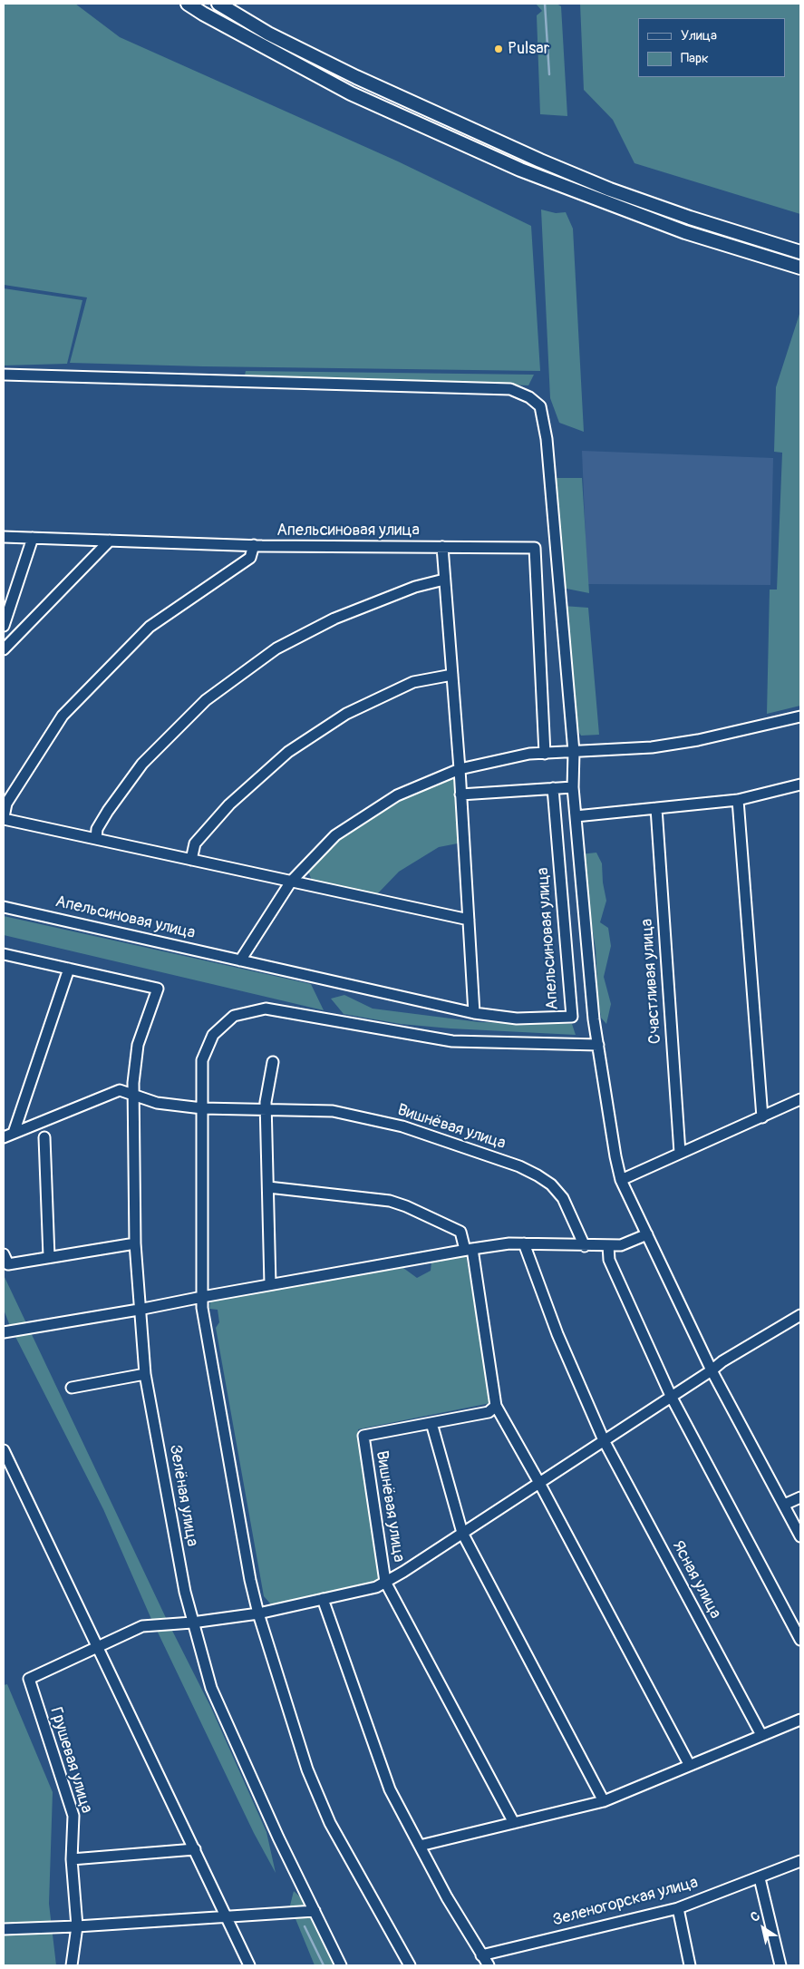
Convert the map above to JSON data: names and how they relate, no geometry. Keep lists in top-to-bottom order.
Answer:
{
  "streets": {
    "street": [
      "Апельсиновая улица",
      "Счастливая улица",
      "Вишнёвая улица",
      "Зелёная улица",
      "Ясная улица",
      "Грушевая улица",
      "Зеленогорская улица"
    ]
  },
  "crossings": [
    ["Вишнёвая улица", "Зелёная улица"]
  ],
  "places": ["Pulsar"],
  "legend": ["Улица", "Парк"],
  "north": "top left"
}
